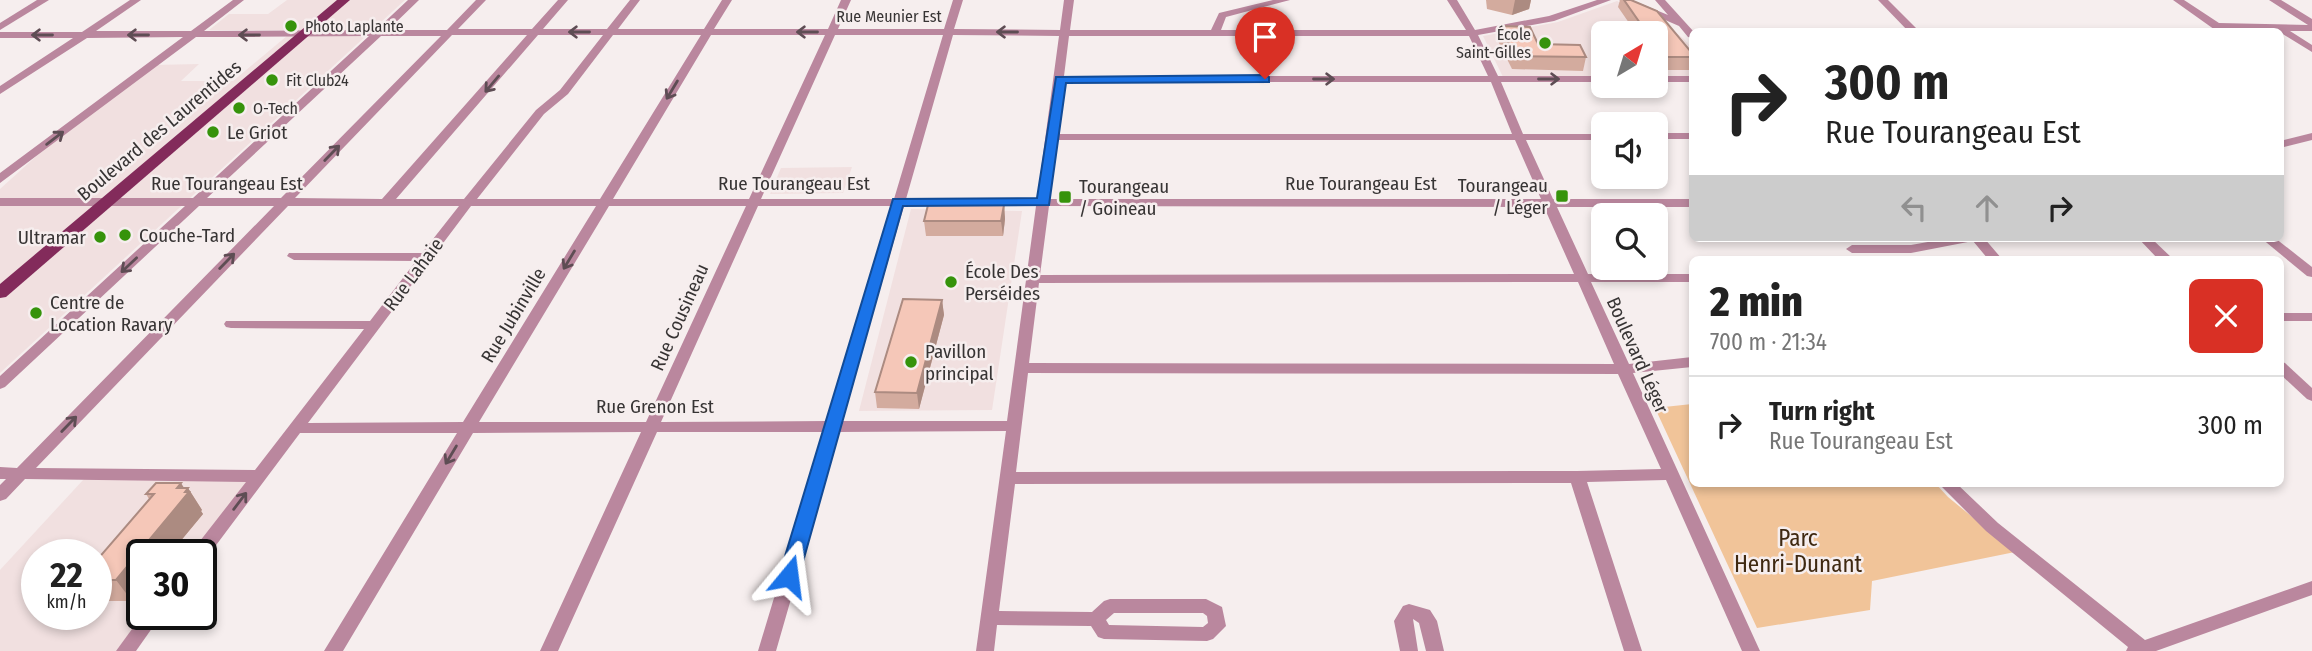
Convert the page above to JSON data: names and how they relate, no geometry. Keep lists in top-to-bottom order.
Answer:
{
  "streets": {
    "main road": ["Boulevard des Laurentides"],
    "street": [
      "Rue Meunier Est",
      "Rue Tourangeau Est",
      "Rue Lahaie",
      "Rue Jubinville",
      "Rue Cousineau",
      "Boulevard Léger",
      "Rue Grenon Est"
    ]
  },
  "crossings": [
    ["Rue Meunier Est", "Boulevard des Laurentides"],
    ["Rue Meunier Est", "Rue Lahaie"],
    ["Rue Meunier Est", "Rue Jubinville"],
    ["Rue Meunier Est", "Rue Cousineau"],
    ["Rue Meunier Est", "Boulevard Léger"],
    ["Boulevard des Laurentides", "Rue Tourangeau Est"],
    ["Rue Tourangeau Est", "Rue Lahaie"],
    ["Rue Tourangeau Est", "Rue Jubinville"],
    ["Rue Tourangeau Est", "Rue Cousineau"],
    ["Rue Tourangeau Est", "Boulevard Léger"],
    ["Rue Lahaie", "Rue Grenon Est"],
    ["Rue Jubinville", "Rue Grenon Est"],
    ["Rue Cousineau", "Rue Grenon Est"]
  ],
  "one_way": ["Rue Meunier Est", "Rue Jubinville"],
  "parks": ["Parc Henri-Dunant"],
  "places": {
    "other": [
      "Photo Laplante",
      "École Saint-Gilles",
      "Fit Club24",
      "O-Tech",
      "Le Griot",
      "Couche-Tard",
      "Ultramar",
      "École Des Perséides",
      "Centre de Location Ravary",
      "Pavillon principal"
    ],
    "transit": ["Tourangeau / Léger", "Tourangeau / Goineau"]
  },
  "north": "top right",
  "page": {
    "turn": ["300 m", "Rue Tourangeau Est"],
    "heading": ["2 min", "700 m · 21:34"],
    "list": [
      {
        "name": "Turn right",
        "note": "Rue Tourangeau Est",
        "value": "300 m"
      }
    ],
    "speed": "22 km/h",
    "limit": "30"
  }
}
